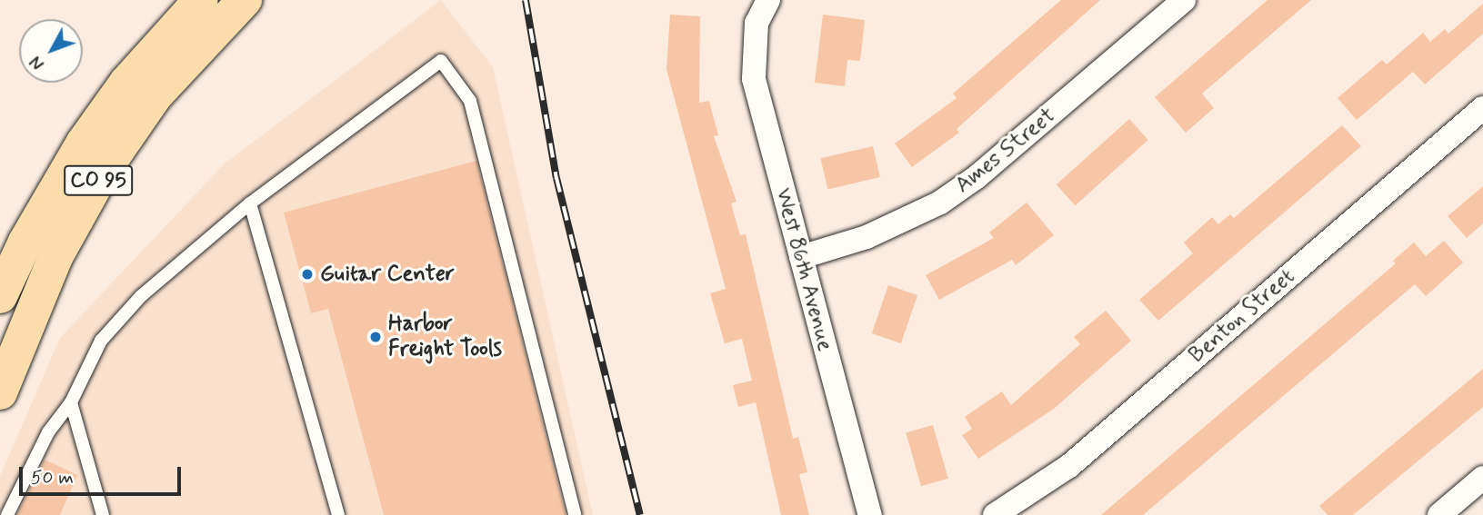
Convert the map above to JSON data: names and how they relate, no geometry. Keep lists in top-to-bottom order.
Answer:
{
  "streets": {
    "main road": ["CO 95"],
    "street": ["Ames Street", "West 86th Avenue", "Benton Street"]
  },
  "crossings": [
    ["Ames Street", "West 86th Avenue"]
  ],
  "places": ["Guitar Center", "Harbor Freight Tools"],
  "scale_bar": "50 m",
  "north": "bottom left"
}
